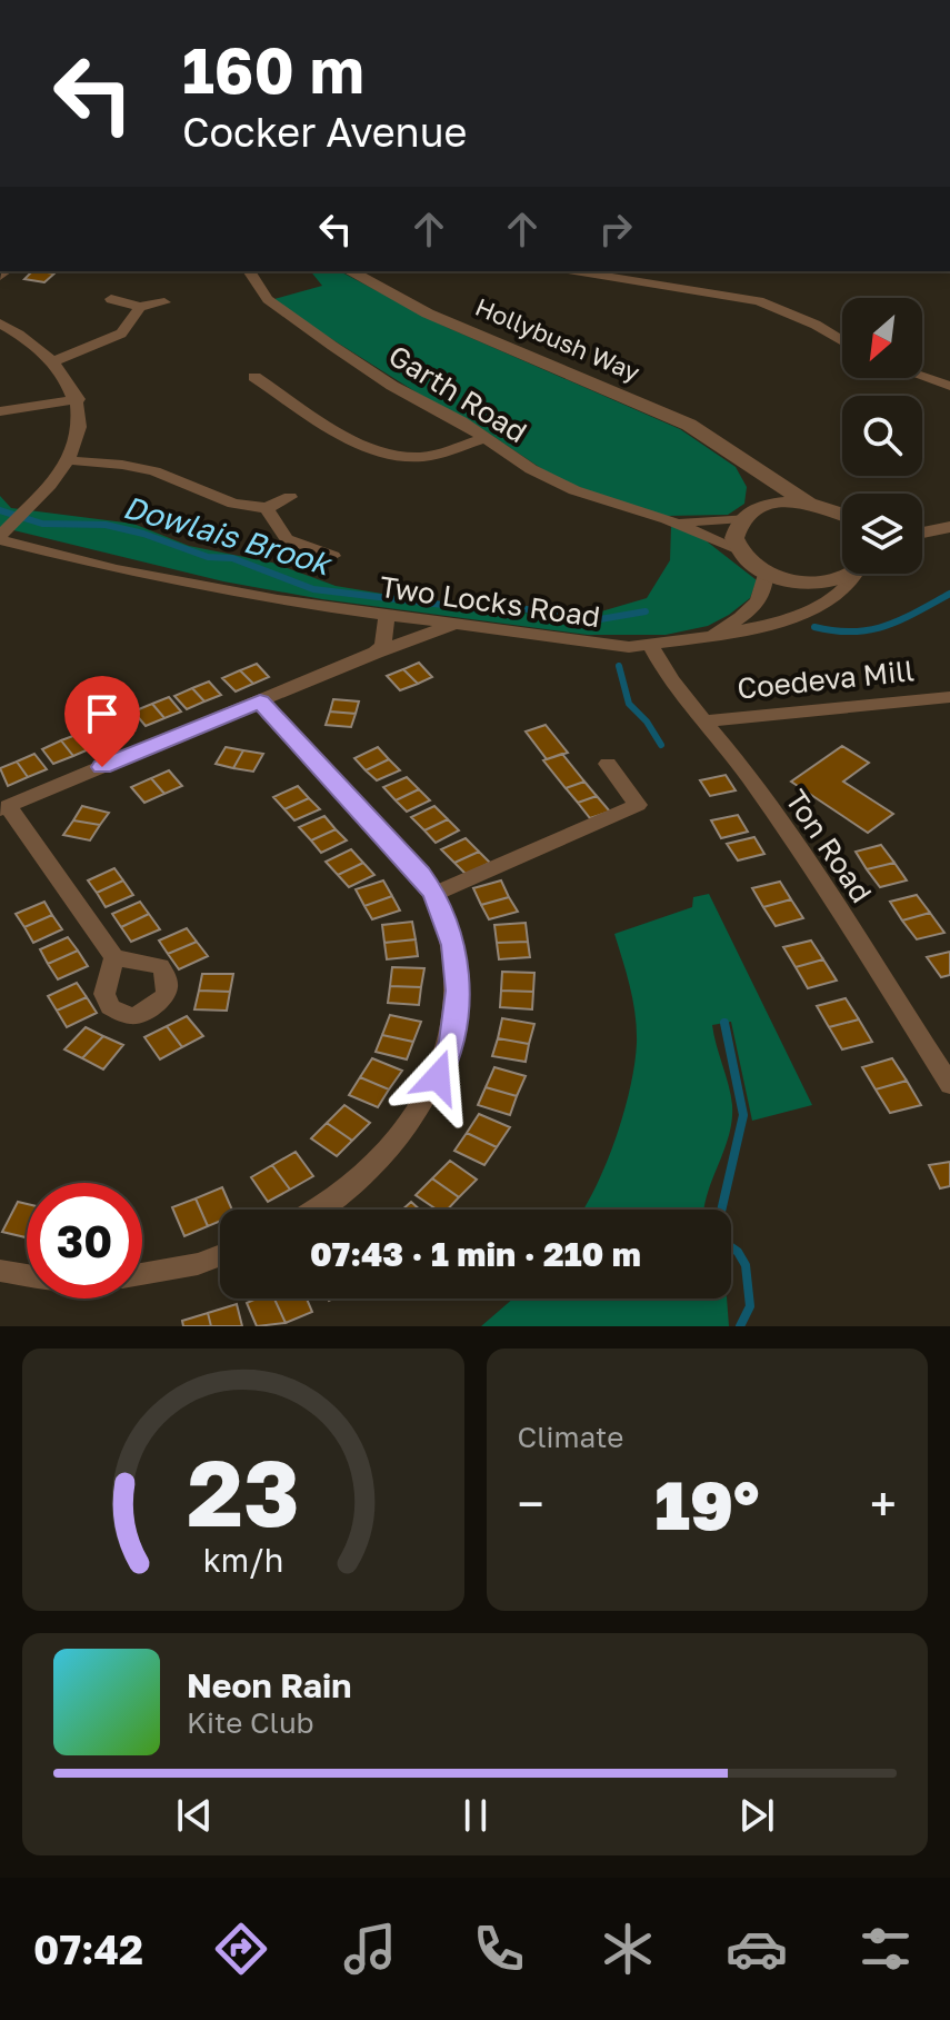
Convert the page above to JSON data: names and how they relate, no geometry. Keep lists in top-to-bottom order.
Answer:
{
  "streets": {
    "street": [
      "Hollybush Way",
      "Garth Road",
      "Two Locks Road",
      "Coedeva Mill",
      "Ton Road"
    ]
  },
  "crossings": [
    ["Hollybush Way", "Garth Road"],
    ["Two Locks Road", "Ton Road"],
    ["Coedeva Mill", "Ton Road"]
  ],
  "water": ["Dowlais Brook"],
  "north": "bottom left",
  "page": {
    "turn": ["160 m", "Cocker Avenue"],
    "limit": "30",
    "trip": "07:43 · 1 min · 210 m",
    "tile": "Climate",
    "heat": ["−", "19°", "+"],
    "song": ["Neon Rain", "Kite Club"],
    "tabs": "07:42",
    "gauge": ["23", "km/h"]
  }
}
